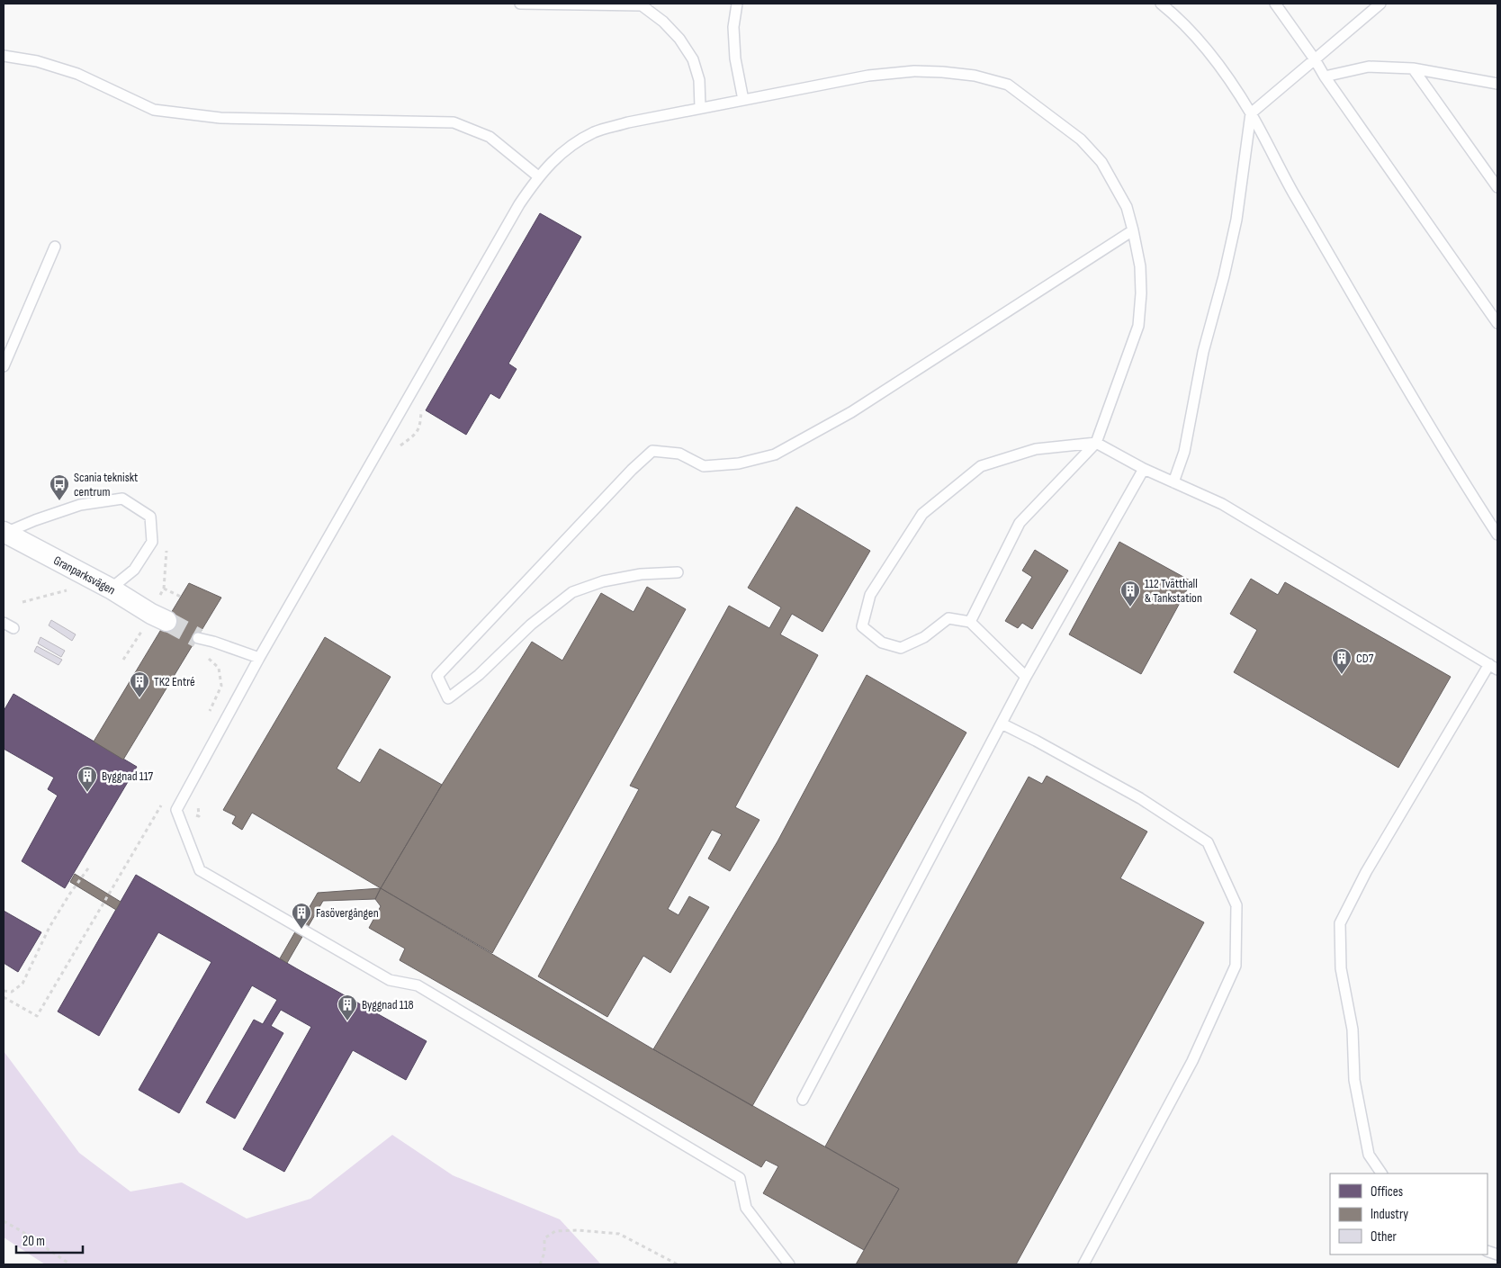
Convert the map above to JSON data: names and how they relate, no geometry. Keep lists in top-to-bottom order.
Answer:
{
  "streets": {
    "street": ["Granparksvägen"]
  },
  "places": {
    "bus stop": ["Scania tekniskt centrum"],
    "building": [
      "112 Tvätthall & Tankstation",
      "CD7",
      "TK2 Entré",
      "Byggnad 117",
      "Fasövergången",
      "Byggnad 118"
    ]
  },
  "legend": ["Offices", "Industry", "Other"],
  "scale_bar": "20 m"
}
